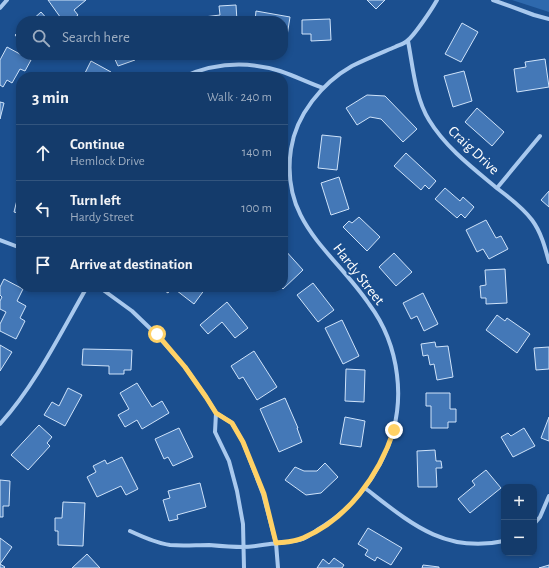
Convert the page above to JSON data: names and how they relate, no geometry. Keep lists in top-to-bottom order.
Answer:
{
  "streets": {
    "street": ["Craig Drive", "Hardy Street"]
  },
  "crossings": [
    ["Craig Drive", "Hardy Street"]
  ],
  "page": {
    "search": "Search here",
    "heading": ["3 min", "Walk · 240 m"],
    "list": [
      ["Continue", "Hemlock Drive", "140 m"],
      ["Turn left", "Hardy Street", "100 m"],
      "Arrive at destination"
    ],
    "map_buttons": ["+", "−"]
  }
}
